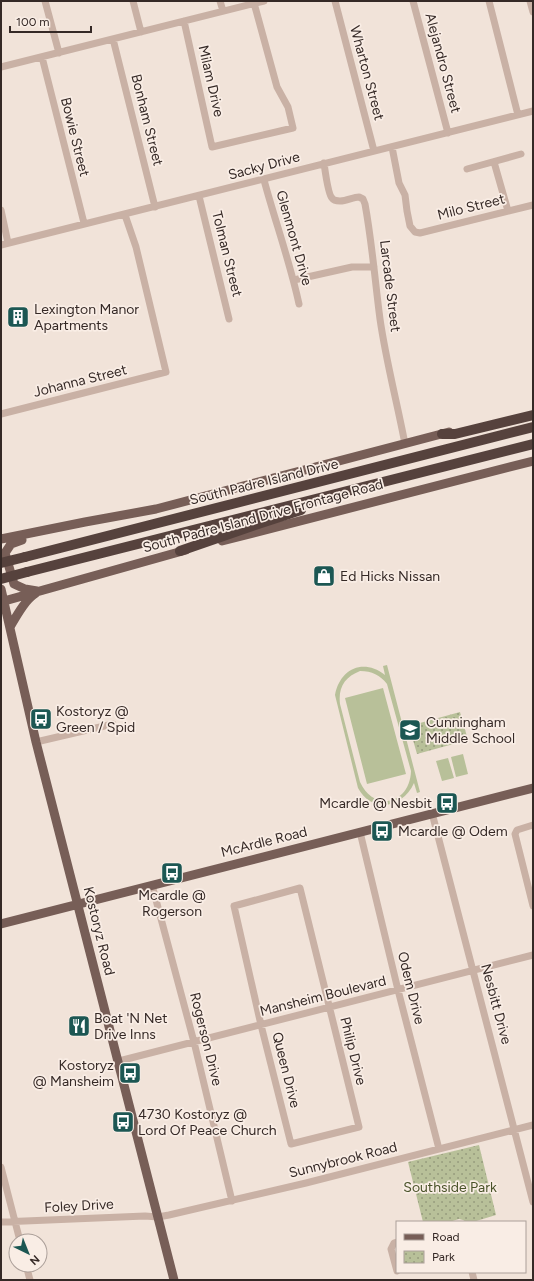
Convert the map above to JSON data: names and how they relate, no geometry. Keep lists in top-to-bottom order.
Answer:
{
  "streets": {
    "highway": ["South Padre Island Drive"],
    "main road": ["South Padre Island Drive Frontage Road", "McArdle Road", "Kostoryz Road"],
    "street": [
      "Alejandro Street",
      "Wharton Street",
      "Milam Drive",
      "Bonham Street",
      "Bowie Street",
      "Sacky Drive",
      "Milo Street",
      "Glenmont Drive",
      "Tolman Street",
      "Larcade Street",
      "Johanna Street",
      "Odem Drive",
      "Mansheim Boulevard",
      "Nesbitt Drive",
      "Rogerson Drive",
      "Philip Drive",
      "Queen Drive",
      "Sunnybrook Road",
      "Foley Drive"
    ]
  },
  "crossings": [
    ["Alejandro Street", "Sacky Drive"],
    ["Wharton Street", "Sacky Drive"],
    ["Bonham Street", "Sacky Drive"],
    ["Bowie Street", "Sacky Drive"],
    ["Sacky Drive", "Milo Street"],
    ["Sacky Drive", "Glenmont Drive"],
    ["Sacky Drive", "Tolman Street"],
    ["Sacky Drive", "Larcade Street"],
    ["Sacky Drive", "Johanna Street"],
    ["South Padre Island Drive Frontage Road", "Kostoryz Road"],
    ["McArdle Road", "Kostoryz Road"],
    ["McArdle Road", "Odem Drive"],
    ["McArdle Road", "Nesbitt Drive"],
    ["McArdle Road", "Rogerson Drive"],
    ["Kostoryz Road", "Mansheim Boulevard"],
    ["Kostoryz Road", "Sunnybrook Road"],
    ["Kostoryz Road", "Foley Drive"],
    ["Odem Drive", "Mansheim Boulevard"],
    ["Odem Drive", "Sunnybrook Road"],
    ["Mansheim Boulevard", "Nesbitt Drive"],
    ["Mansheim Boulevard", "Rogerson Drive"],
    ["Mansheim Boulevard", "Philip Drive"],
    ["Mansheim Boulevard", "Queen Drive"],
    ["Nesbitt Drive", "Sunnybrook Road"],
    ["Rogerson Drive", "Sunnybrook Road"],
    ["Philip Drive", "Queen Drive"],
    ["Sunnybrook Road", "Foley Drive"]
  ],
  "parks": ["Southside Park"],
  "places": {
    "building": ["Lexington Manor Apartments"],
    "shop": ["Ed Hicks Nissan"],
    "bus stop": [
      "Kostoryz @ Green / Spid",
      "Mcardle @ Nesbit",
      "Mcardle @ Odem",
      "Mcardle @ Rogerson",
      "Kostoryz @ Mansheim",
      "4730 Kostoryz @ Lord Of Peace Church"
    ],
    "school or university": ["Cunningham Middle School"],
    "restaurant": ["Boat 'N Net Drive Inns"]
  },
  "legend": ["Road", "Park"],
  "scale_bar": "100 m",
  "north": "bottom right"
}
